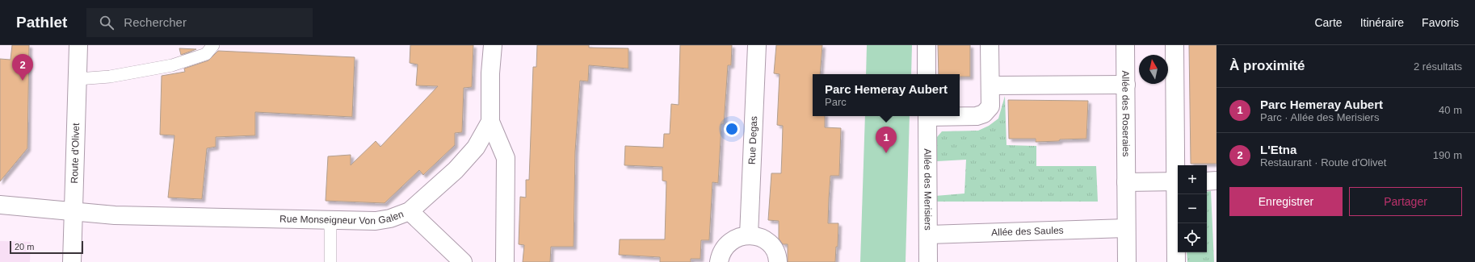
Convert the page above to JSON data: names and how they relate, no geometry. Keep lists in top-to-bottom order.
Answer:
{
  "streets": {
    "street": [
      "Allée des Roseraies",
      "Rue Degas",
      "Route d'Olivet",
      "Allée des Merisiers",
      "Rue Monseigneur Von Galen",
      "Allée des Saules"
    ]
  },
  "crossings": [
    ["Allée des Roseraies", "Allée des Saules"],
    ["Route d'Olivet", "Rue Monseigneur Von Galen"],
    ["Allée des Merisiers", "Allée des Saules"]
  ],
  "scale_bar": "20 m",
  "north": "top",
  "page": {
    "header": "Pathlet",
    "search": "Rechercher",
    "nav": ["Carte", "Itinéraire", "Favoris"],
    "heading": ["À proximité", "2 résultats"],
    "pins": ["2", "1"],
    "popup": ["Parc Hemeray Aubert", "Parc"],
    "list": [
      {
        "mark": "1",
        "name": "Parc Hemeray Aubert",
        "note": "Parc · Allée des Merisiers",
        "value": "40 m"
      },
      {
        "mark": "2",
        "name": "L'Etna",
        "note": "Restaurant · Route d'Olivet",
        "value": "190 m"
      }
    ],
    "map_buttons": ["+", "−"],
    "buttons": ["Enregistrer", "Partager"],
    "scale": "20 m"
  }
}
